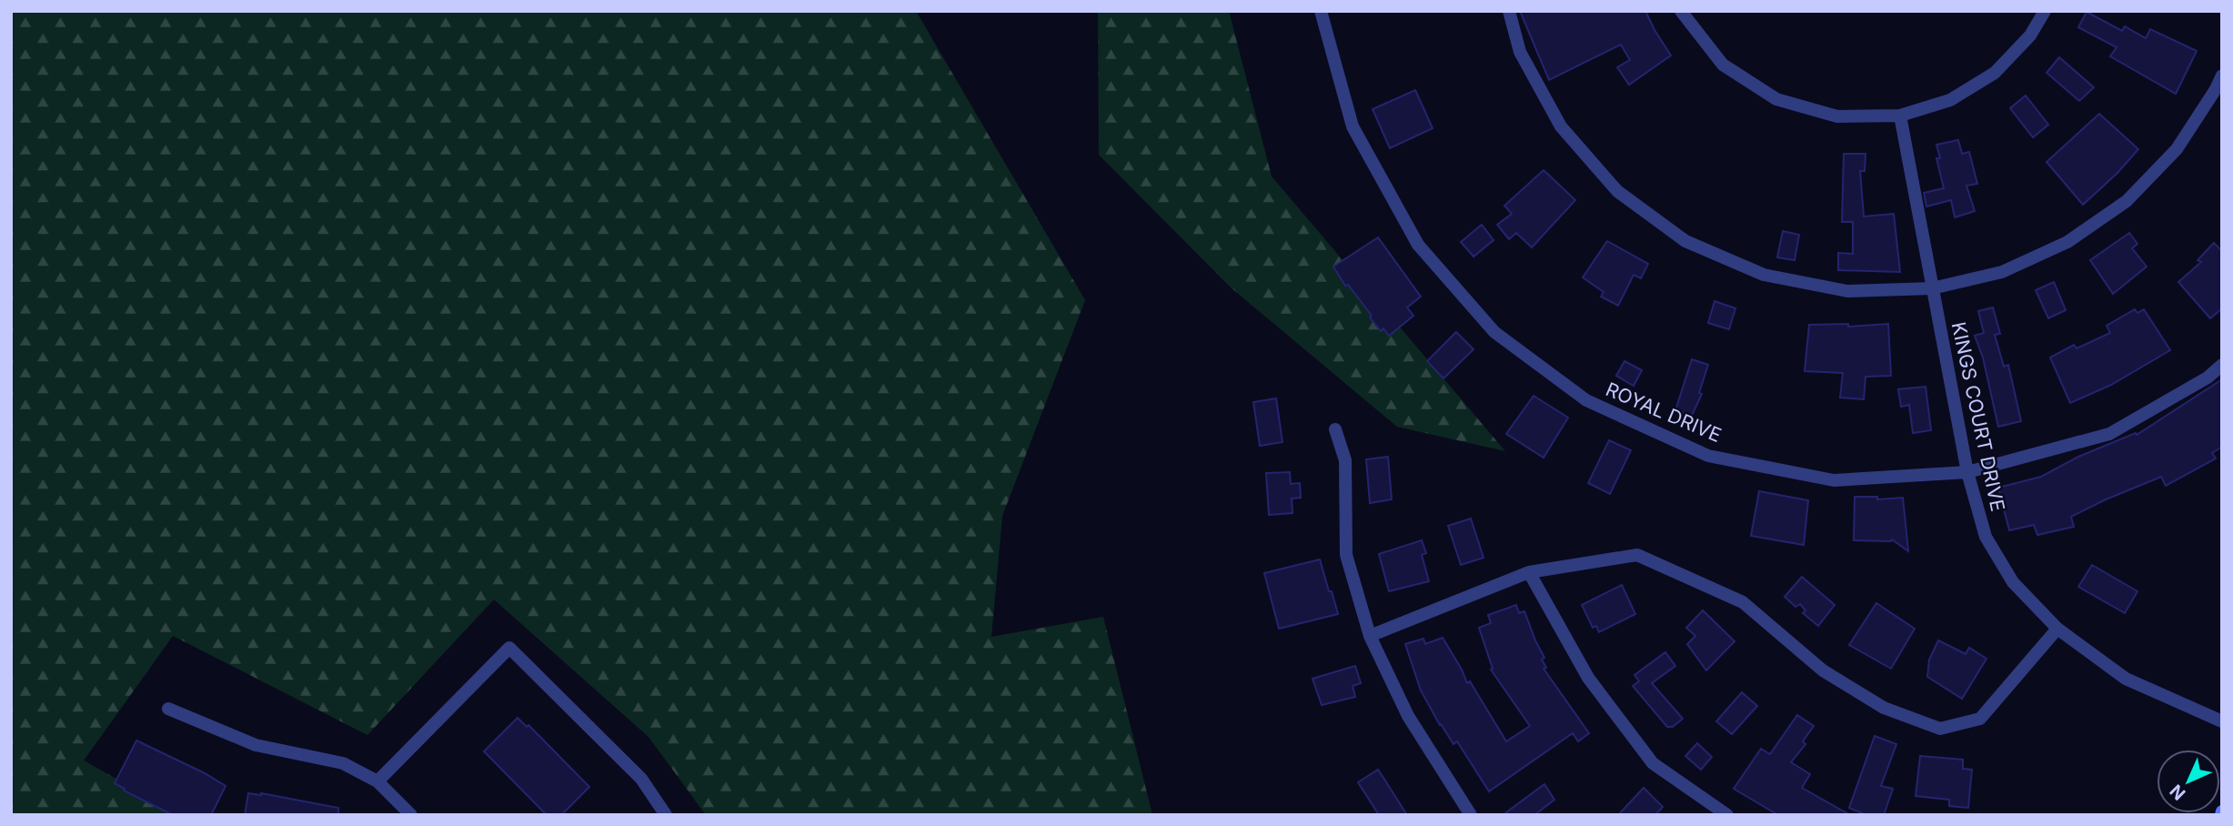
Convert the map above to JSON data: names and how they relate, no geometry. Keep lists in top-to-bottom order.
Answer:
{
  "streets": {
    "street": ["ROYAL DRIVE", "KINGS COURT DRIVE"]
  },
  "crossings": [
    ["ROYAL DRIVE", "KINGS COURT DRIVE"]
  ],
  "north": "bottom left"
}
